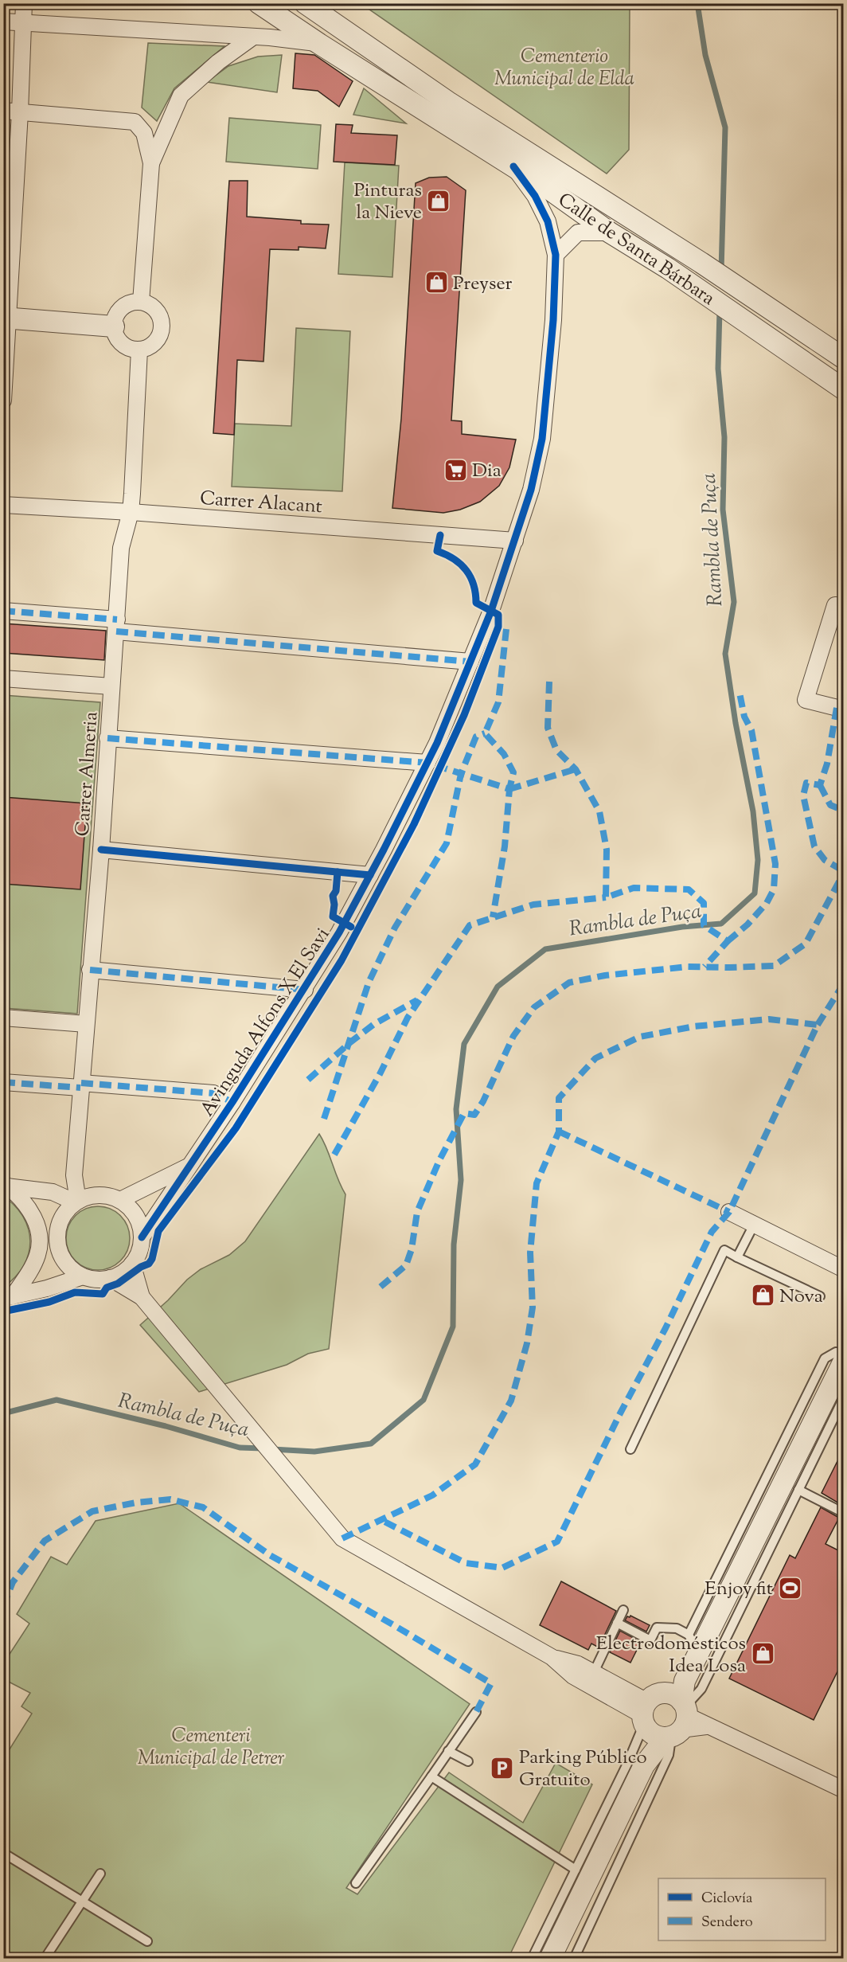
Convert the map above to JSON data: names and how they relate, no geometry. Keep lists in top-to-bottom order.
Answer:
{
  "streets": {
    "street": [
      "Calle de Santa Bárbara",
      "Carrer Alacant",
      "Carrer Almeria",
      "Avinguda Alfons X El Savi"
    ]
  },
  "crossings": [
    ["Calle de Santa Bárbara", "Avinguda Alfons X El Savi"],
    ["Carrer Alacant", "Carrer Almeria"],
    ["Carrer Alacant", "Avinguda Alfons X El Savi"],
    ["Carrer Almeria", "Avinguda Alfons X El Savi"]
  ],
  "water": ["Rambla de Puça"],
  "parks": ["Cementerio Municipal de Elda", "Cementeri Municipal de Petrer"],
  "places": {
    "shop": [
      "Pinturas la Nieve",
      "Preyser",
      "Nova",
      "Electrodomésticos Idea Losa"
    ],
    "supermarket": ["Dia"],
    "sports": ["Enjoy fit"],
    "parking": ["Parking Público Gratuito"]
  },
  "legend": ["Ciclovía", "Sendero"]
}
